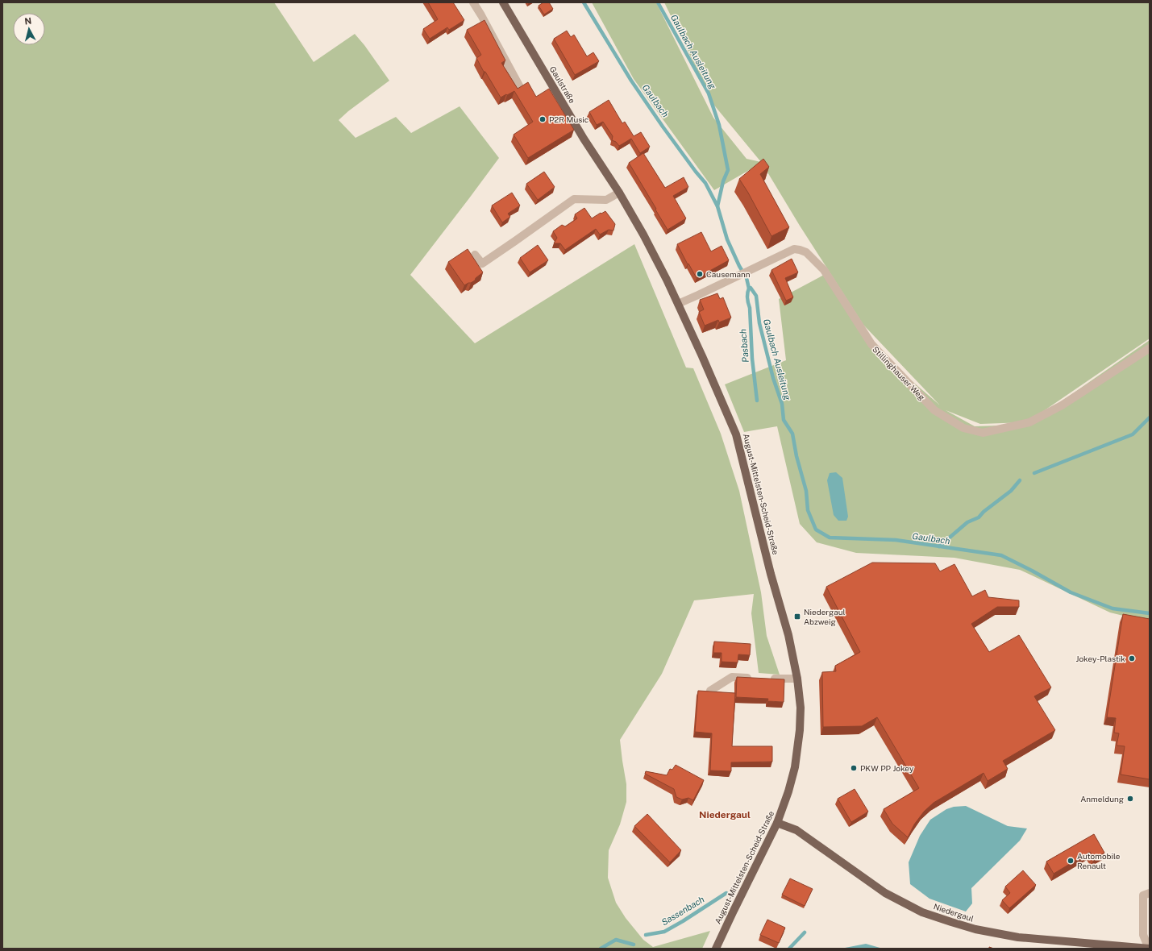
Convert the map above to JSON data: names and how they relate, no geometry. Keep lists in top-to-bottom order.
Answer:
{
  "streets": {
    "main road": ["Gaulstraße", "August-Mittelsten-Scheid-Straße", "Niedergaul"],
    "street": ["Stillinghauser Weg"]
  },
  "crossings": [
    ["Gaulstraße", "Stillinghauser Weg"],
    ["Gaulstraße", "August-Mittelsten-Scheid-Straße"],
    ["Stillinghauser Weg", "August-Mittelsten-Scheid-Straße"],
    ["August-Mittelsten-Scheid-Straße", "Niedergaul"]
  ],
  "districts": ["Niedergaul"],
  "water": [
    "Gaulbach Ausleitung",
    "Gaulbach",
    "Pasbach",
    "Sassenbach"
  ],
  "places": {
    "other": [
      "P2R Music",
      "Causemann",
      "Jokey-Plastik",
      "PKW PP Jokey",
      "Anmeldung",
      "Automobile Renault"
    ],
    "transit": ["Niedergaul Abzweig"]
  },
  "north": "top"
}
